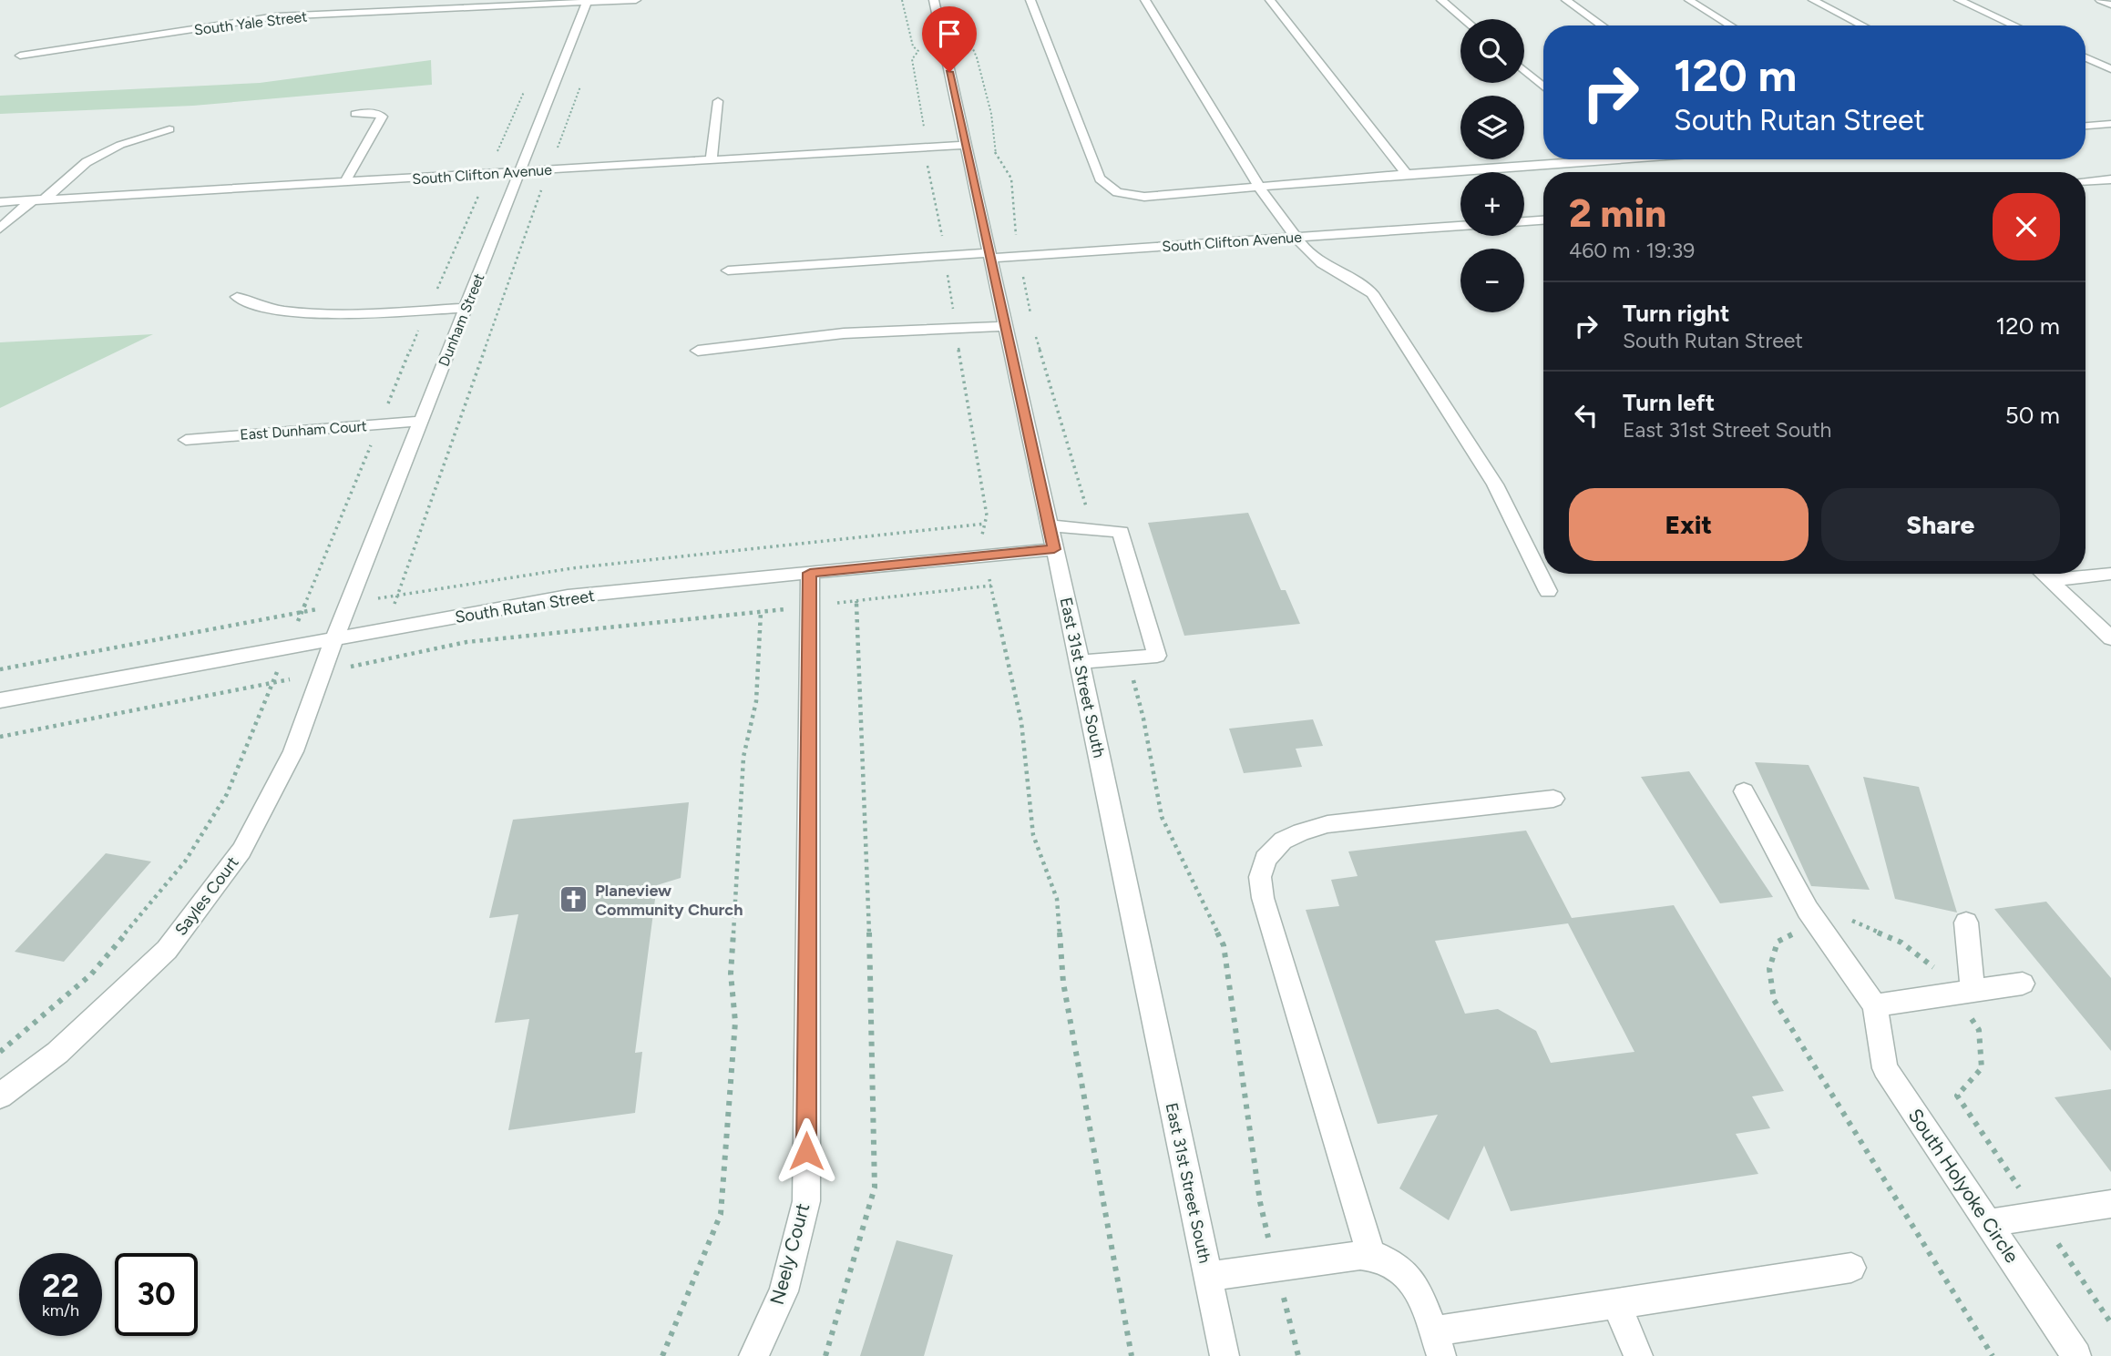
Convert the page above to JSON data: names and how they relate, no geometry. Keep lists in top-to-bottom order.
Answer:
{
  "streets": {
    "street": [
      "South Yale Street",
      "South Clifton Avenue",
      "Dunham Street",
      "East Dunham Court",
      "South Rutan Street",
      "East 31st Street South",
      "Sayles Court",
      "South Holyoke Circle",
      "Neely Court"
    ]
  },
  "crossings": [
    ["South Yale Street", "Dunham Street"],
    ["South Clifton Avenue", "Dunham Street"],
    ["South Clifton Avenue", "East 31st Street South"],
    ["Dunham Street", "East Dunham Court"],
    ["Dunham Street", "South Rutan Street"],
    ["Dunham Street", "Sayles Court"],
    ["South Rutan Street", "East 31st Street South"],
    ["South Rutan Street", "Sayles Court"],
    ["South Rutan Street", "Neely Court"]
  ],
  "places": {
    "church": ["Planeview Community Church"]
  },
  "page": {
    "map_buttons": ["+", "−"],
    "turn": ["120 m", "South Rutan Street"],
    "heading": ["2 min", "460 m · 19:39"],
    "list": [
      {
        "name": "Turn right",
        "note": "South Rutan Street",
        "value": "120 m"
      },
      {
        "name": "Turn left",
        "note": "East 31st Street South",
        "value": "50 m"
      }
    ],
    "buttons": ["Exit", "Share"],
    "speed": "22 km/h",
    "limit": "30"
  }
}
